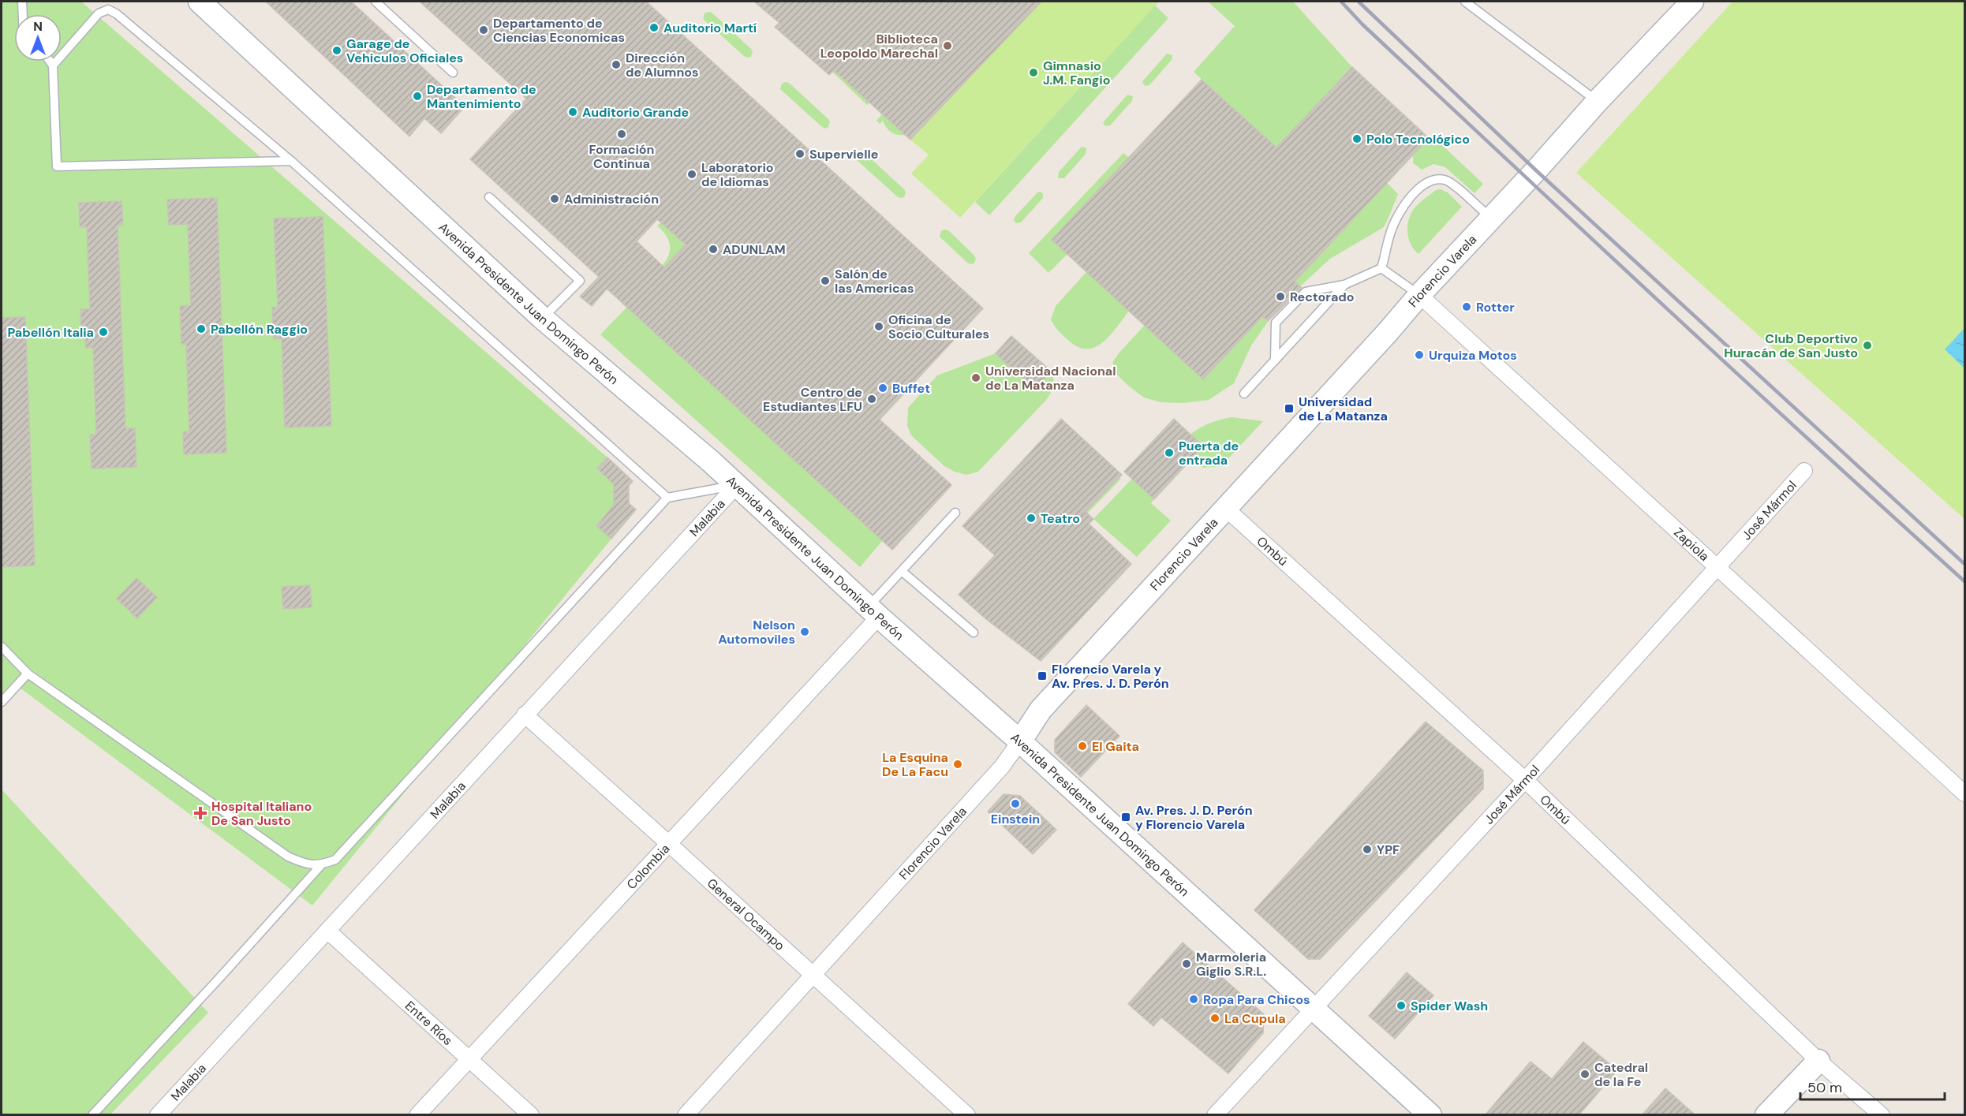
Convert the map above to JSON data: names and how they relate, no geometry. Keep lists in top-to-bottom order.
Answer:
{
  "streets": {
    "main road": ["Florencio Varela", "Avenida Presidente Juan Domingo Perón"],
    "street": [
      "José Mármol",
      "Malabia",
      "Zapiola",
      "Ombú",
      "Colombia",
      "General Ocampo",
      "Entre Ríos"
    ]
  },
  "crossings": [
    ["Florencio Varela", "Avenida Presidente Juan Domingo Perón"],
    ["Florencio Varela", "Zapiola"],
    ["Florencio Varela", "Ombú"],
    ["Florencio Varela", "General Ocampo"],
    ["Avenida Presidente Juan Domingo Perón", "José Mármol"],
    ["Avenida Presidente Juan Domingo Perón", "Malabia"],
    ["Avenida Presidente Juan Domingo Perón", "Colombia"],
    ["José Mármol", "Zapiola"],
    ["José Mármol", "Ombú"],
    ["Malabia", "General Ocampo"],
    ["Malabia", "Entre Ríos"],
    ["Colombia", "General Ocampo"],
    ["Colombia", "Entre Ríos"]
  ],
  "places": {
    "other": [
      "Auditorio Martí",
      "Departamento de Ciencias Economicas",
      "Biblioteca Leopoldo Marechal",
      "Garage de Vehiculos Oficiales",
      "Dirección de Alumnos",
      "Gimnasio J.M. Fangio",
      "Departamento de Mantenimiento",
      "Auditorio Grande",
      "Formación Continua",
      "Polo Tecnológico",
      "Supervielle",
      "Laboratorio de Idiomas",
      "Administración",
      "ADUNLAM",
      "Salón de las Americas",
      "Rectorado",
      "Rotter",
      "Oficina de Socio Culturales",
      "Pabellón Raggio",
      "Pabellón Italia",
      "Club Deportivo Huracán de San Justo",
      "Urquiza Motos",
      "Universidad Nacional de La Matanza",
      "Buffet",
      "Centro de Estudiantes LFU",
      "Puerta de entrada",
      "Teatro",
      "Nelson Automoviles",
      "El Gaita",
      "La Esquina De La Facu",
      "Einstein",
      "YPF",
      "Marmoleria Giglio S.R.L.",
      "Ropa Para Chicos",
      "Spider Wash",
      "La Cupula",
      "Catedral de la Fe"
    ],
    "transit": ["Universidad de La Matanza", "Florencio Varela y Av. Pres. J. D. Perón", "Av. Pres. J. D. Perón y Florencio Varela"],
    "health": ["Hospital Italiano De San Justo"]
  },
  "scale_bar": "50 m",
  "north": "top"
}
